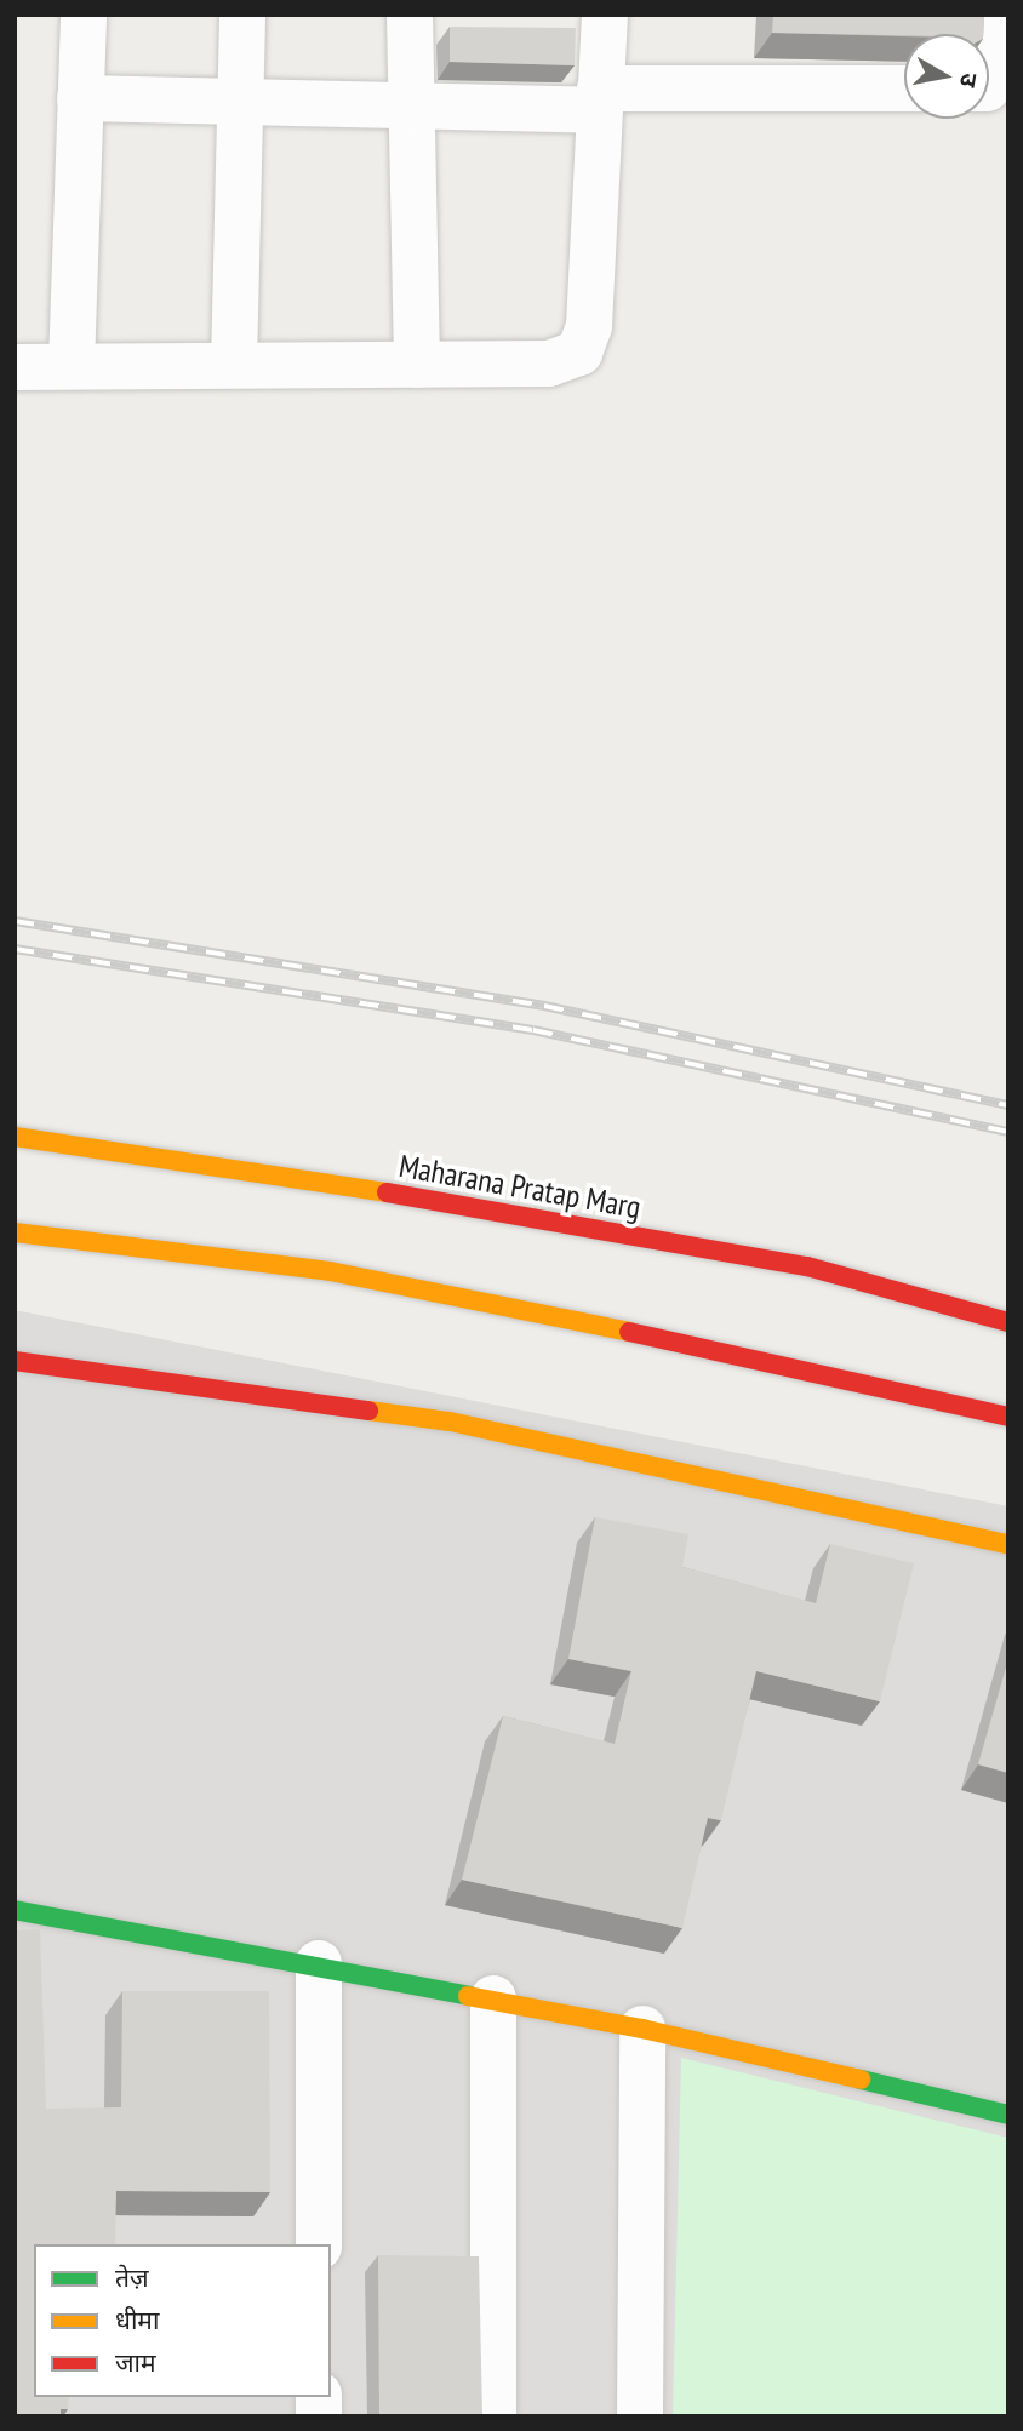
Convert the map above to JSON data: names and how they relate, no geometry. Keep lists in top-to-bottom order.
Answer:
{
  "streets": {
    "street": ["Maharana Pratap Marg"]
  },
  "legend": ["तेज़", "धीमा", "जाम"],
  "north": "right"
}
